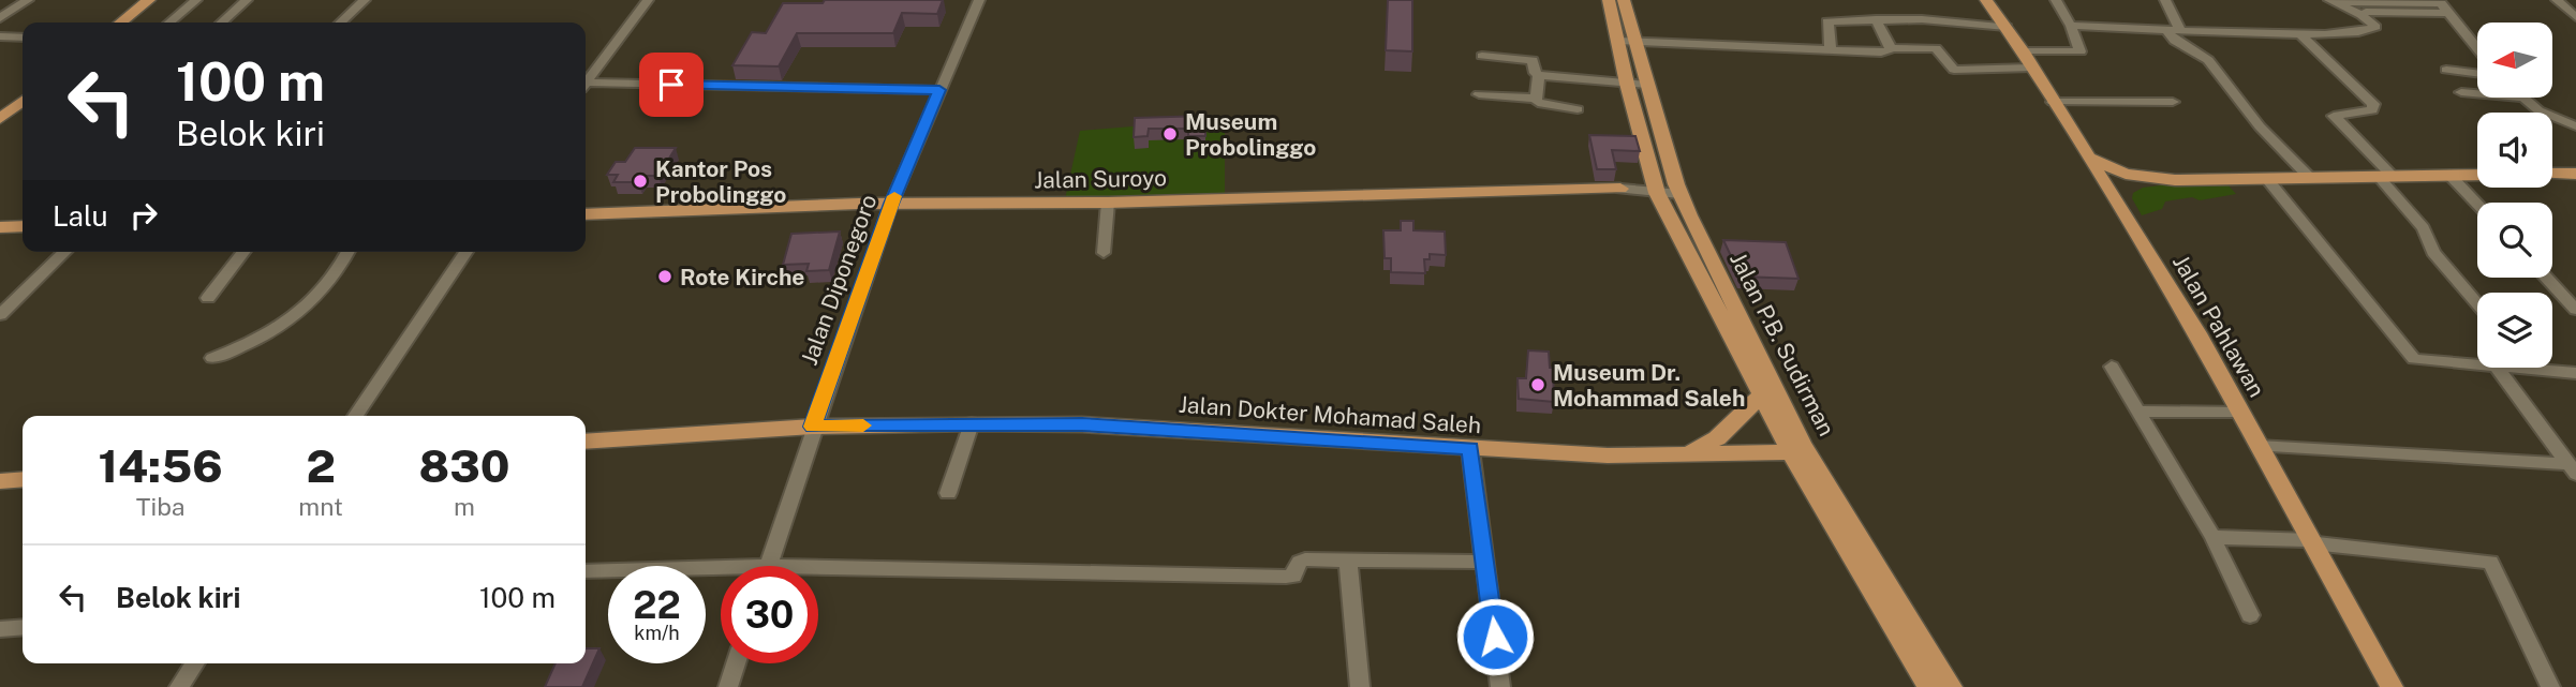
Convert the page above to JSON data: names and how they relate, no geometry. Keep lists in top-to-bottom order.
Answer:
{
  "streets": {
    "main road": [
      "Jalan Suroyo",
      "Jalan Pahlawan",
      "Jalan P.B. Sudirman",
      "Jalan Dokter Mohamad Saleh"
    ],
    "street": ["Jalan Diponegoro"]
  },
  "crossings": [
    ["Jalan Suroyo", "Jalan Diponegoro"],
    ["Jalan Suroyo", "Jalan P.B. Sudirman"],
    ["Jalan Diponegoro", "Jalan Dokter Mohamad Saleh"],
    ["Jalan P.B. Sudirman", "Jalan Dokter Mohamad Saleh"]
  ],
  "places": [
    "Museum Probolinggo",
    "Kantor Pos Probolinggo",
    "Rote Kirche",
    "Museum Dr. Mohammad Saleh"
  ],
  "north": "left",
  "page": {
    "turn": ["100 m", "Belok kiri"],
    "then": "Lalu",
    "eta": [
      "14:56",
      "Tiba",
      "2",
      "mnt",
      "830",
      "m"
    ],
    "list": [
      {
        "name": "Belok kiri",
        "value": "100 m"
      }
    ],
    "speed": "22 km/h",
    "limit": "30"
  }
}
